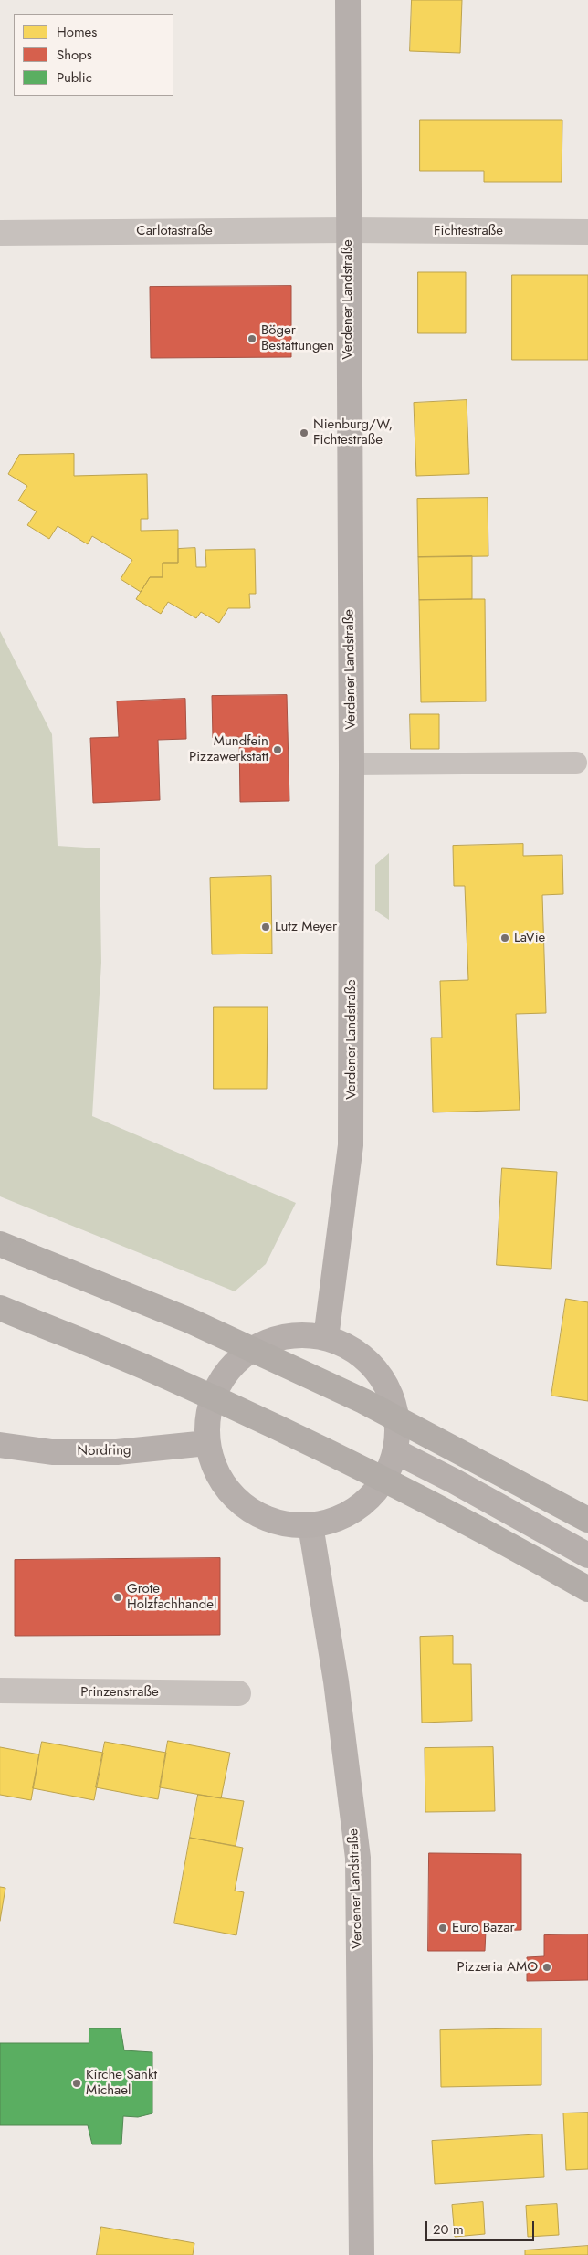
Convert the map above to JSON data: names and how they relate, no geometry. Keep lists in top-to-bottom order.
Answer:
{
  "streets": {
    "main road": ["Verdener Landstraße", "Nordring"],
    "street": ["Carlotastraße", "Fichtestraße", "Prinzenstraße"]
  },
  "crossings": [
    ["Carlotastraße", "Fichtestraße"],
    ["Carlotastraße", "Verdener Landstraße"],
    ["Fichtestraße", "Verdener Landstraße"]
  ],
  "places": [
    "Böger Bestattungen",
    "Nienburg/W, Fichtestraße",
    "Mundfein Pizzawerkstatt",
    "Lutz Meyer",
    "LaVie",
    "Grote Holzfachhandel",
    "Euro Bazar",
    "Pizzeria AMO",
    "Kirche Sankt Michael"
  ],
  "legend": ["Homes", "Shops", "Public"],
  "scale_bar": "20 m"
}
